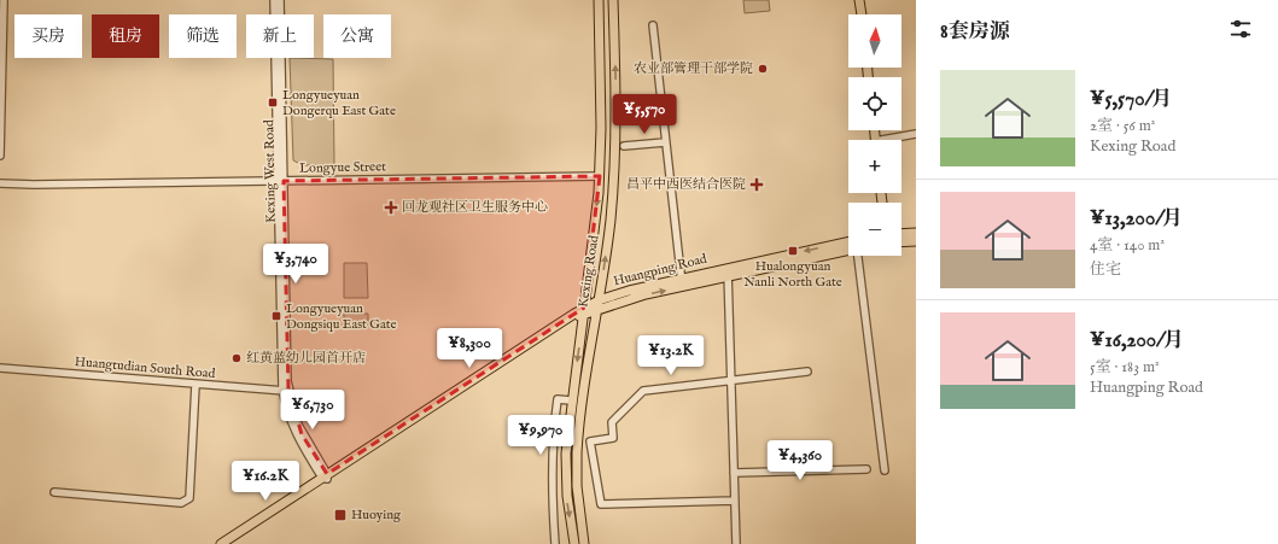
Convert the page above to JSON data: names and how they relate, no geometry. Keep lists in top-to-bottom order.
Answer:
{
  "streets": {
    "main road": ["Huangping Road", "Kexing Road"],
    "street": ["Longyue Street", "Kexing West Road", "Huangtudian South Road"]
  },
  "crossings": [
    ["Longyue Street", "Kexing West Road"],
    ["Longyue Street", "Kexing Road"],
    ["Kexing West Road", "Huangping Road"],
    ["Kexing West Road", "Huangtudian South Road"],
    ["Huangping Road", "Kexing Road"]
  ],
  "places": {
    "other": ["农业部管理干部学院", "红黄蓝幼儿园首开店"],
    "transit": [
      "Longyueyuan Dongerqu East Gate",
      "Hualongyuan Nanli North Gate",
      "Longyueyuan Dongsiqu East Gate",
      "Huoying"
    ],
    "health": ["昌平中西医结合医院", "回龙观社区卫生服务中心"]
  },
  "north": "top",
  "page": {
    "heading": "8套房源",
    "map_buttons": ["+", "−"],
    "chip": [
      "买房",
      "租房",
      "筛选",
      "新上",
      "公寓"
    ],
    "list": [
      {
        "name": "¥5,570/月",
        "note": "2室 · 56 m² · Kexing Road"
      },
      {
        "name": "¥13,200/月",
        "note": "4室 · 140 m² · 住宅"
      },
      {
        "name": "¥16,200/月",
        "note": "5室 · 183 m² · Huangping Road"
      }
    ],
    "price": [
      "¥5,570",
      "¥3,740",
      "¥8,300",
      "¥13.2K",
      "¥6,730",
      "¥9,970",
      "¥4,360",
      "¥16.2K"
    ]
  }
}
